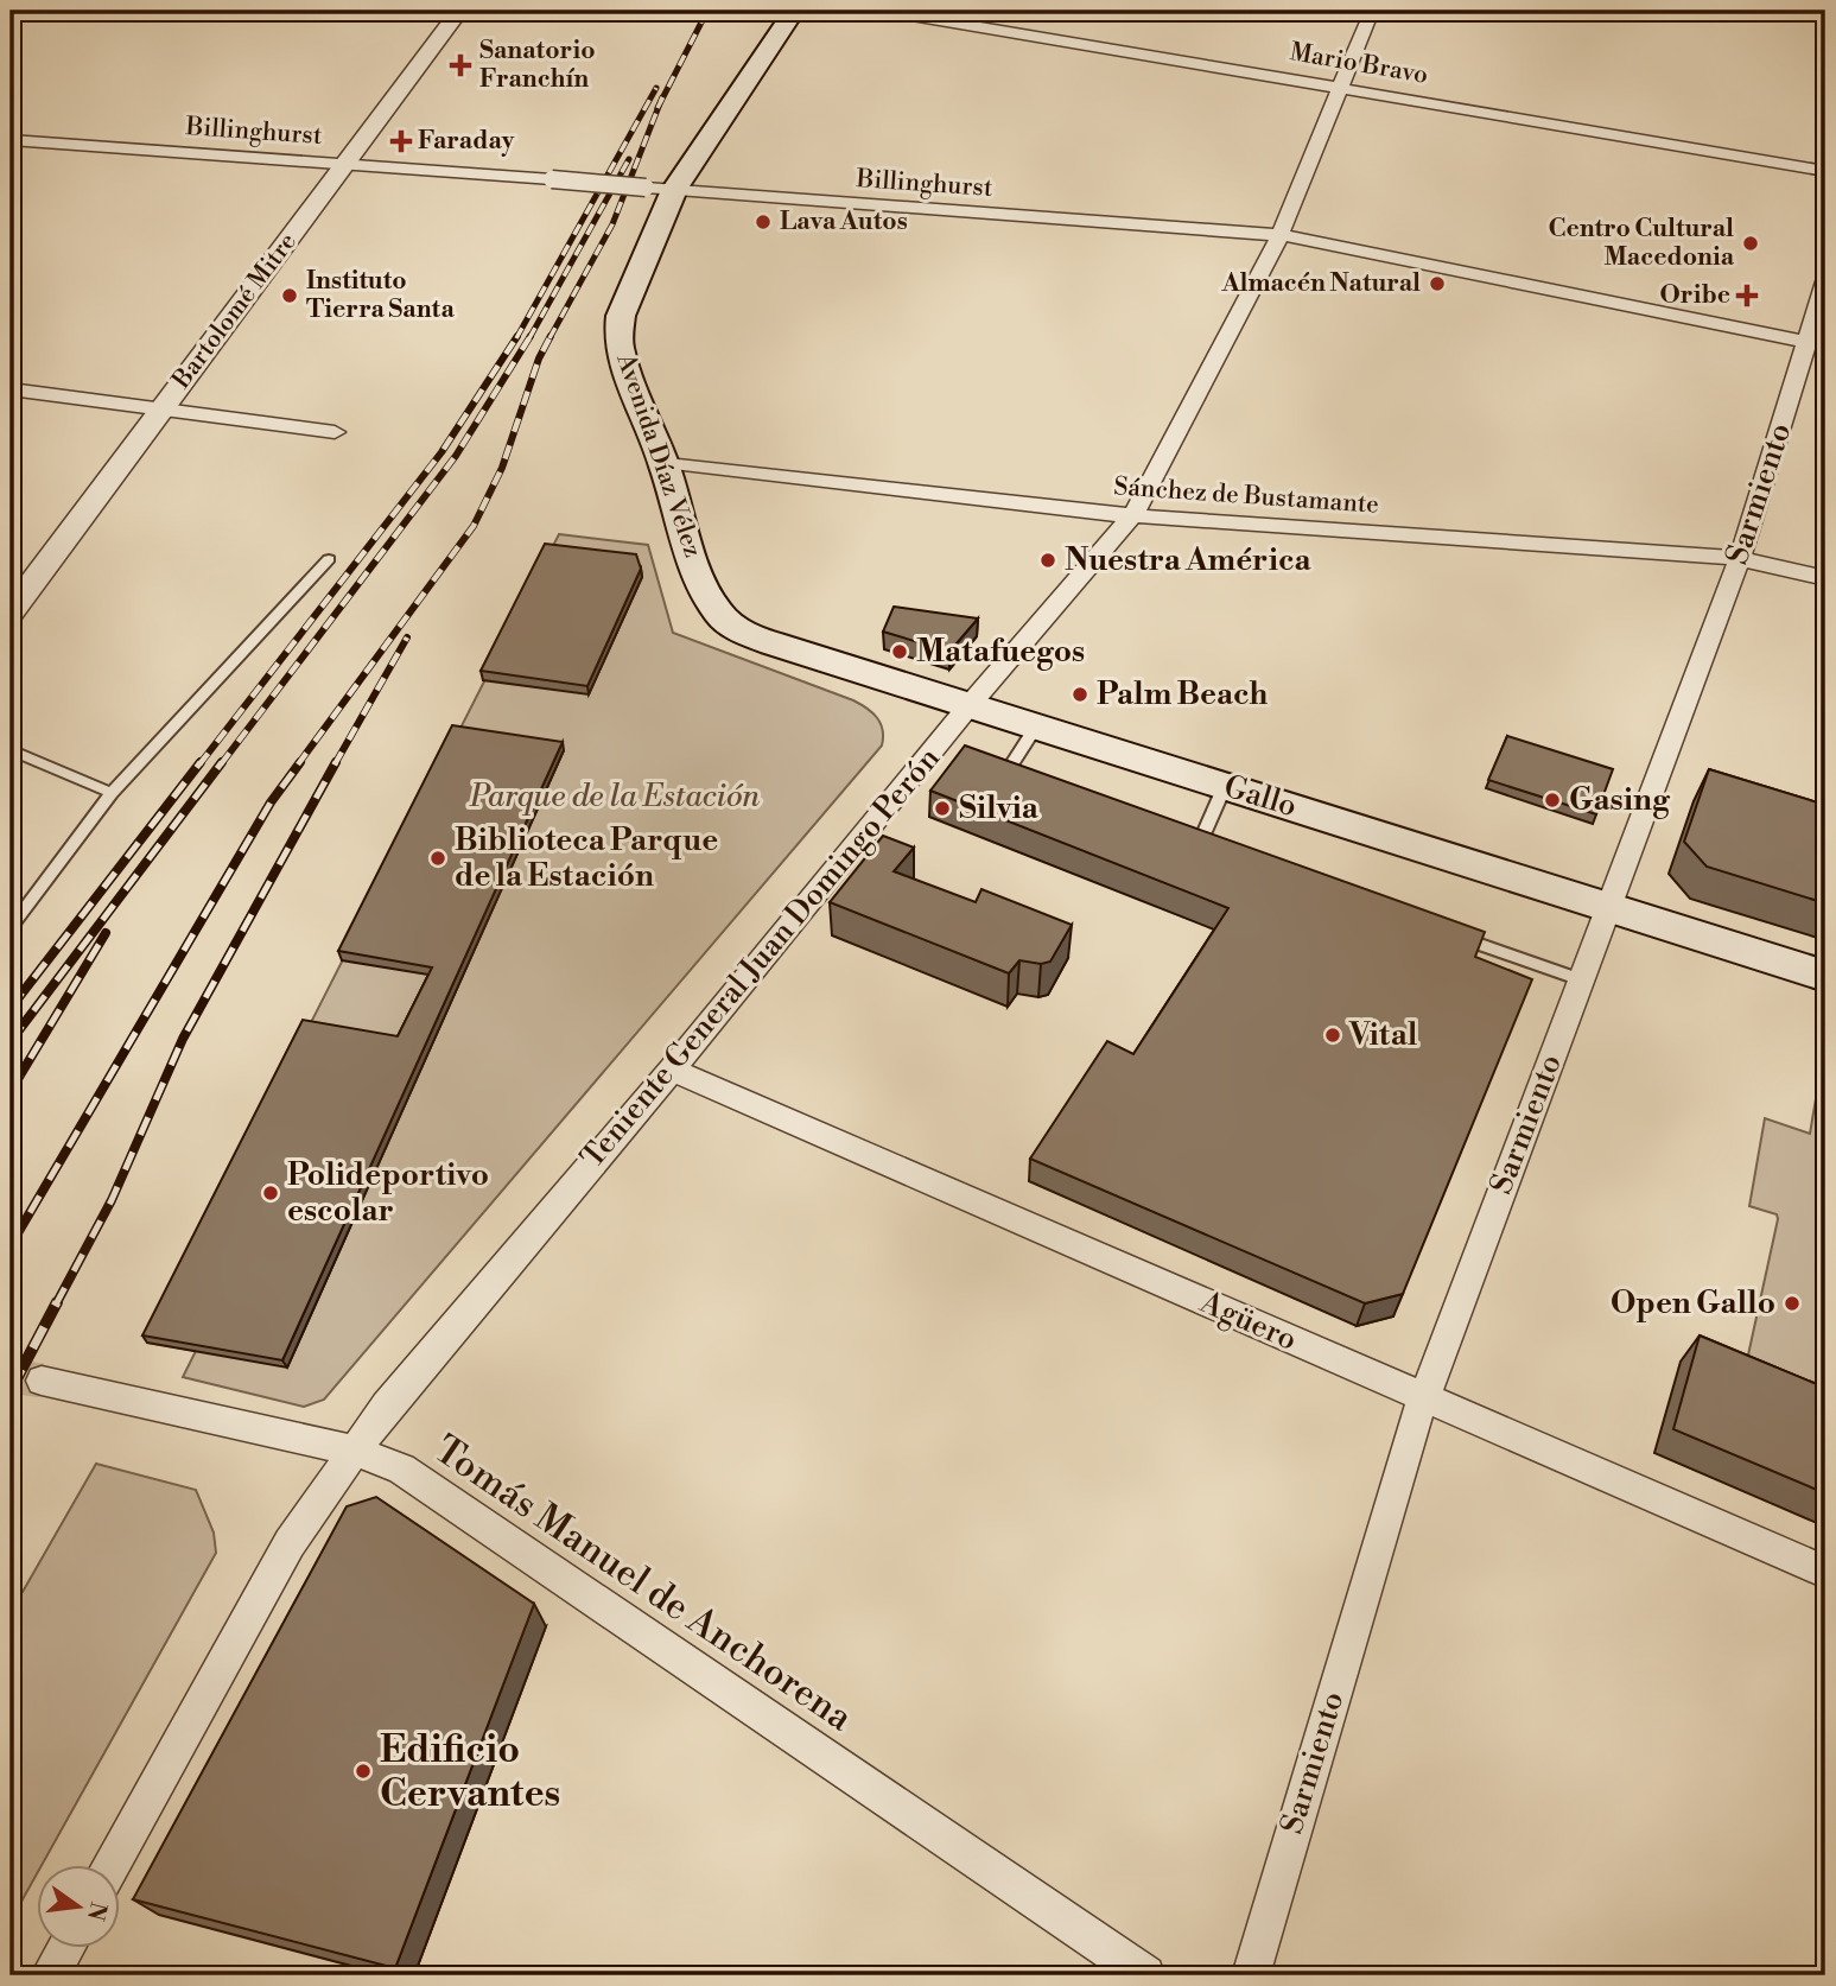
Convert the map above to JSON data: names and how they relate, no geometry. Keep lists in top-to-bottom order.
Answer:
{
  "streets": {
    "main road": ["Avenida Díaz Vélez", "Gallo"],
    "street": [
      "Mario Bravo",
      "Billinghurst",
      "Bartolomé Mitre",
      "Sarmiento",
      "Sánchez de Bustamante",
      "Teniente General Juan Domingo Perón",
      "Agüero",
      "Tomás Manuel de Anchorena"
    ]
  },
  "crossings": [
    ["Mario Bravo", "Teniente General Juan Domingo Perón"],
    ["Billinghurst", "Bartolomé Mitre"],
    ["Billinghurst", "Avenida Díaz Vélez"],
    ["Billinghurst", "Sarmiento"],
    ["Billinghurst", "Teniente General Juan Domingo Perón"],
    ["Avenida Díaz Vélez", "Sánchez de Bustamante"],
    ["Avenida Díaz Vélez", "Gallo"],
    ["Sarmiento", "Sánchez de Bustamante"],
    ["Sarmiento", "Gallo"],
    ["Sarmiento", "Agüero"],
    ["Sánchez de Bustamante", "Teniente General Juan Domingo Perón"],
    ["Gallo", "Teniente General Juan Domingo Perón"],
    ["Teniente General Juan Domingo Perón", "Agüero"],
    ["Teniente General Juan Domingo Perón", "Tomás Manuel de Anchorena"]
  ],
  "parks": ["Parque de la Estación"],
  "places": {
    "health": ["Sanatorio Franchín", "Faraday", "Oribe"],
    "other": [
      "Lava Autos",
      "Centro Cultural Macedonia",
      "Almacén Natural",
      "Instituto Tierra Santa",
      "Nuestra América",
      "Matafuegos",
      "Palm Beach",
      "Gasing",
      "Silvia",
      "Biblioteca Parque de la Estación",
      "Vital",
      "Polideportivo escolar",
      "Open Gallo",
      "Edificio Cervantes"
    ]
  },
  "north": "right"
}
